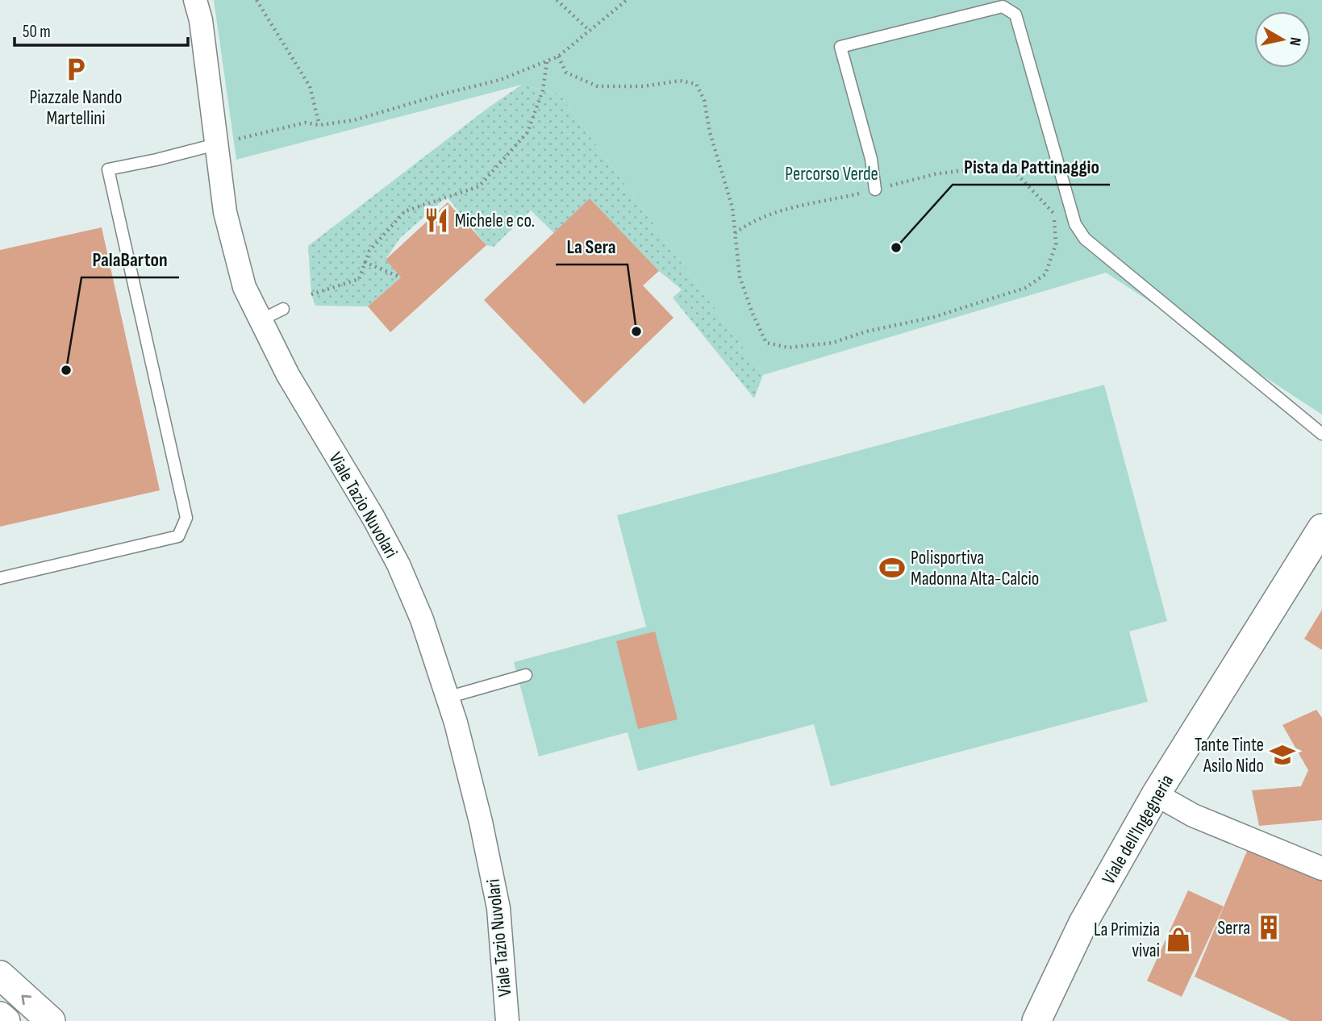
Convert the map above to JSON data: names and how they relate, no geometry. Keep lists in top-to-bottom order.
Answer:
{
  "streets": {
    "street": ["Viale Tazio Nuvolari", "Viale dell'Ingegneria"]
  },
  "parks": ["Percorso Verde"],
  "places": {
    "parking": ["Piazzale Nando Martellini"],
    "restaurant": ["Michele e co."],
    "other": ["Pista da Pattinaggio", "La Sera", "PalaBarton"],
    "sports": ["Polisportiva Madonna Alta-Calcio"],
    "school or university": ["Tante Tinte Asilo Nido"],
    "building": ["Serra"],
    "shop": ["La Primizia vivai"]
  },
  "scale_bar": "50 m",
  "north": "right"
}
